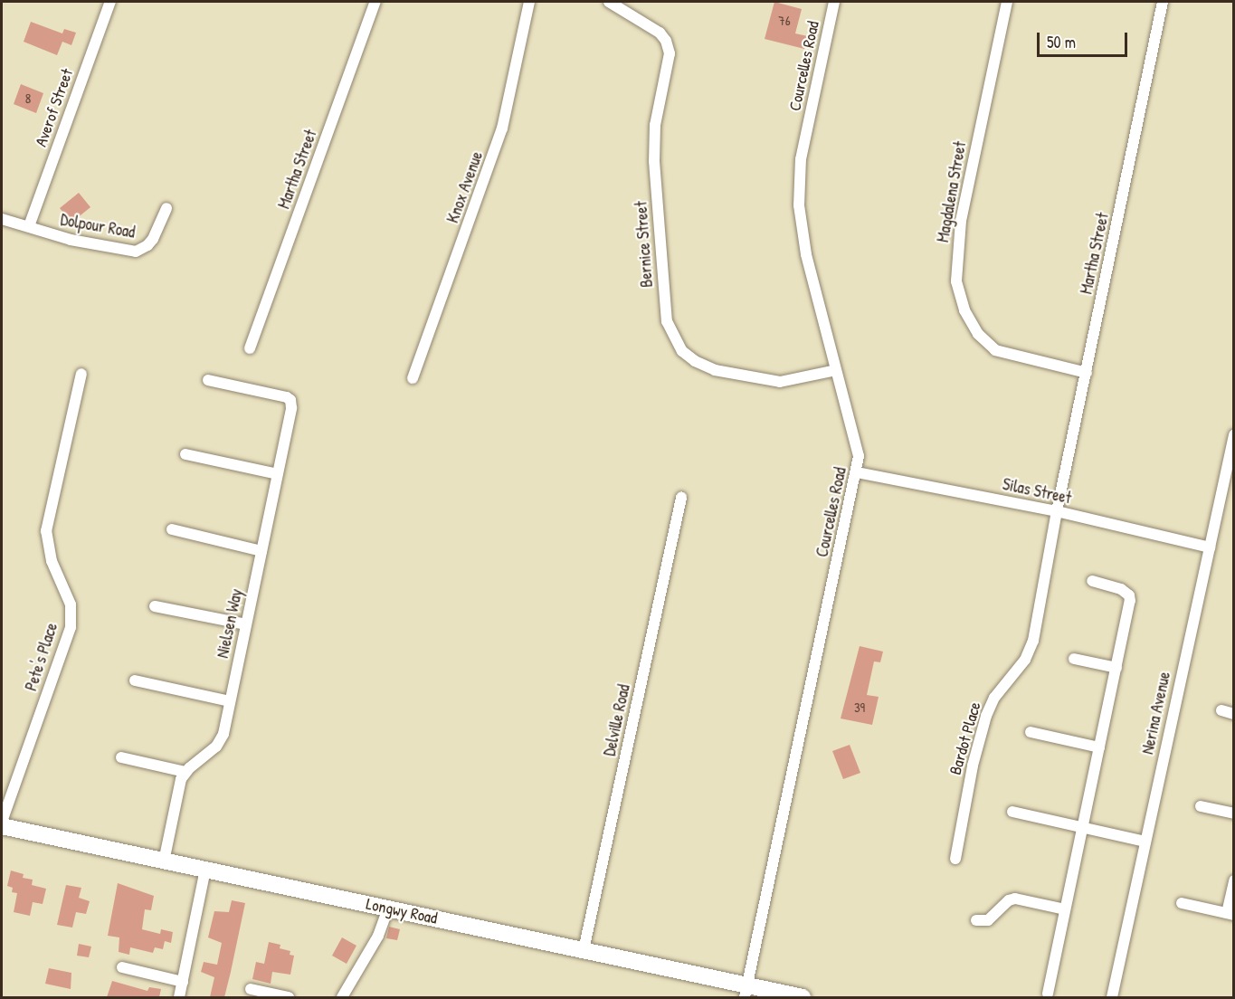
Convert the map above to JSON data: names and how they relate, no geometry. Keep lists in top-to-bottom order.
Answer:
{
  "streets": {
    "street": [
      "Courcelles Road",
      "Averof Street",
      "Martha Street",
      "Knox Avenue",
      "Magdalena Street",
      "Dolpour Road",
      "Bernice Street",
      "Silas Street",
      "Nielsen Way",
      "Pete's Place",
      "Nerina Avenue",
      "Delville Road",
      "Bardot Place",
      "Longwy Road"
    ]
  },
  "crossings": [
    ["Courcelles Road", "Bernice Street"],
    ["Courcelles Road", "Silas Street"],
    ["Courcelles Road", "Longwy Road"],
    ["Averof Street", "Dolpour Road"],
    ["Martha Street", "Magdalena Street"],
    ["Martha Street", "Silas Street"],
    ["Martha Street", "Bardot Place"],
    ["Silas Street", "Nerina Avenue"],
    ["Silas Street", "Bardot Place"],
    ["Nielsen Way", "Longwy Road"],
    ["Delville Road", "Longwy Road"]
  ],
  "house_numbers": ["76", "8", "39"],
  "scale_bar": "50 m"
}
